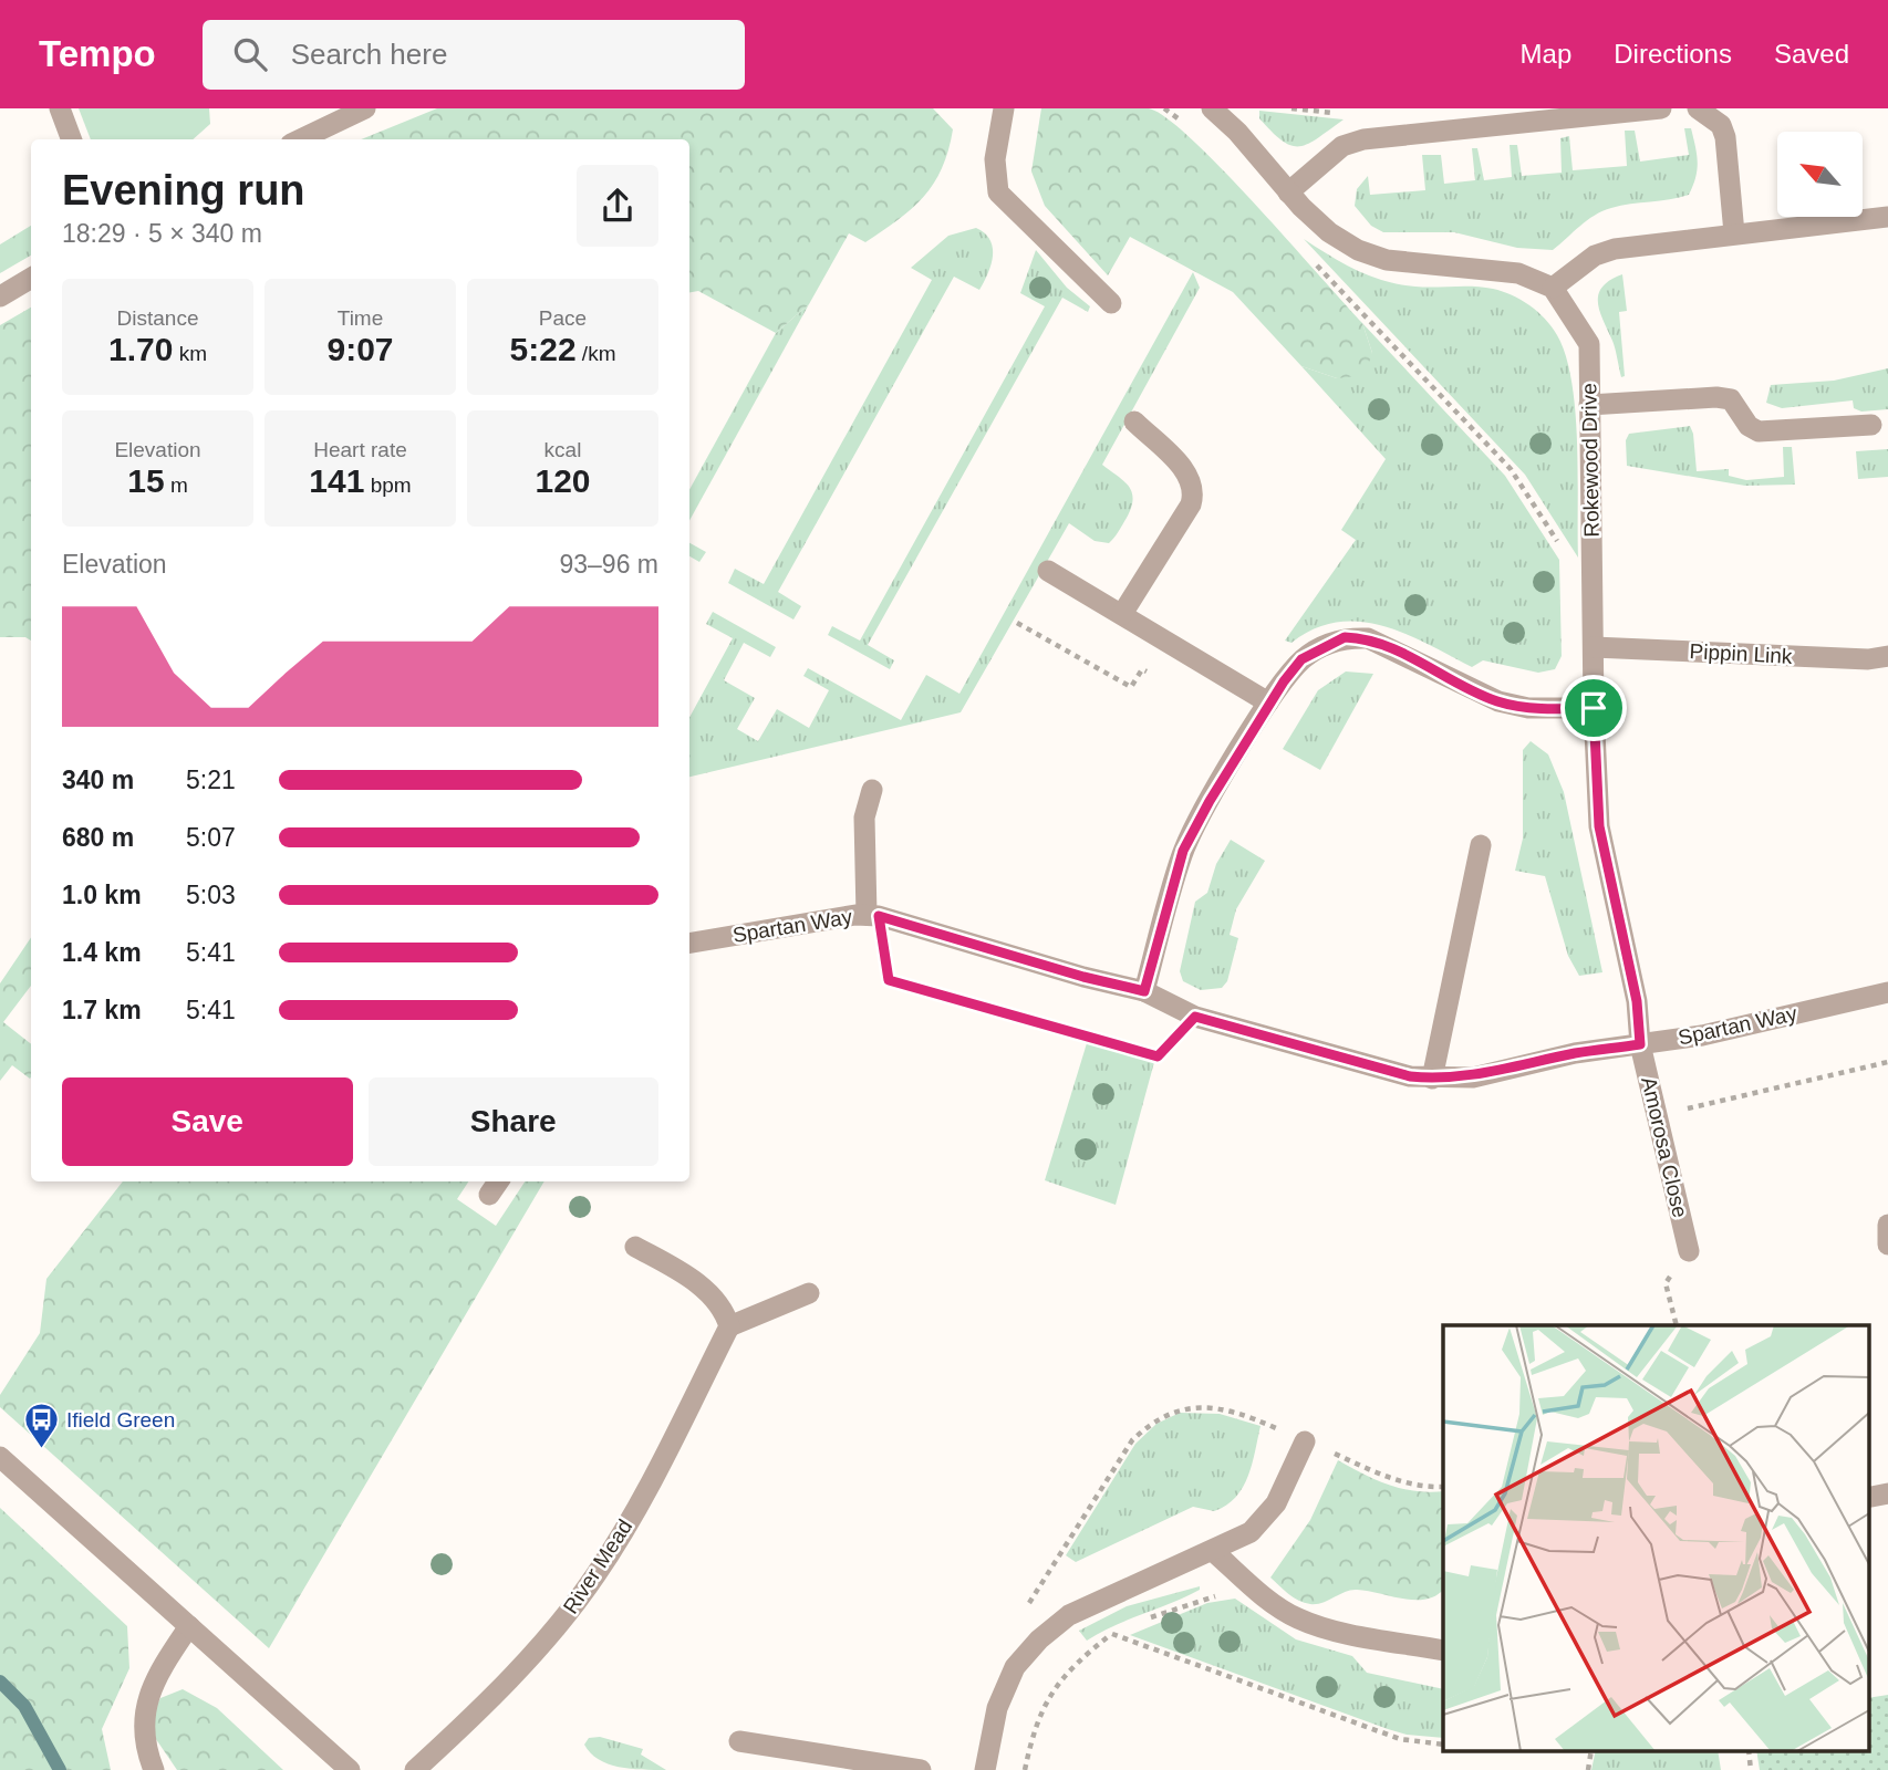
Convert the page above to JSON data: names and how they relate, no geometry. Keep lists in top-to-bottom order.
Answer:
{
  "streets": {
    "street": [
      "Rokewood Drive",
      "Pippin Link",
      "Spartan Way",
      "Amorosa Close",
      "River Mead"
    ]
  },
  "crossings": [
    ["Rokewood Drive", "Pippin Link"],
    ["Rokewood Drive", "Spartan Way"],
    ["Rokewood Drive", "Amorosa Close"],
    ["Spartan Way", "Amorosa Close"]
  ],
  "places": {
    "bus stop": ["Ifield Green"]
  },
  "north": "top left",
  "page": {
    "header": "Tempo",
    "search": "Search here",
    "nav": ["Map", "Directions", "Saved"],
    "heading": ["Evening run", "18:29 · 5 × 340 m"],
    "stats": [
      ["Distance", "1.70 km"],
      ["Time", "9:07"],
      ["Pace", "5:22 /km"],
      ["Elevation", "15 m"],
      ["Heart rate", "141 bpm"],
      ["kcal", "120"]
    ],
    "chart": ["Elevation", "93–96 m"],
    "list": [
      {
        "name": "340 m",
        "note": "5:21"
      },
      {
        "name": "680 m",
        "note": "5:07"
      },
      {
        "name": "1.0 km",
        "note": "5:03"
      },
      {
        "name": "1.4 km",
        "note": "5:41"
      },
      {
        "name": "1.7 km",
        "note": "5:41"
      }
    ],
    "buttons": ["Save", "Share"]
  }
}
